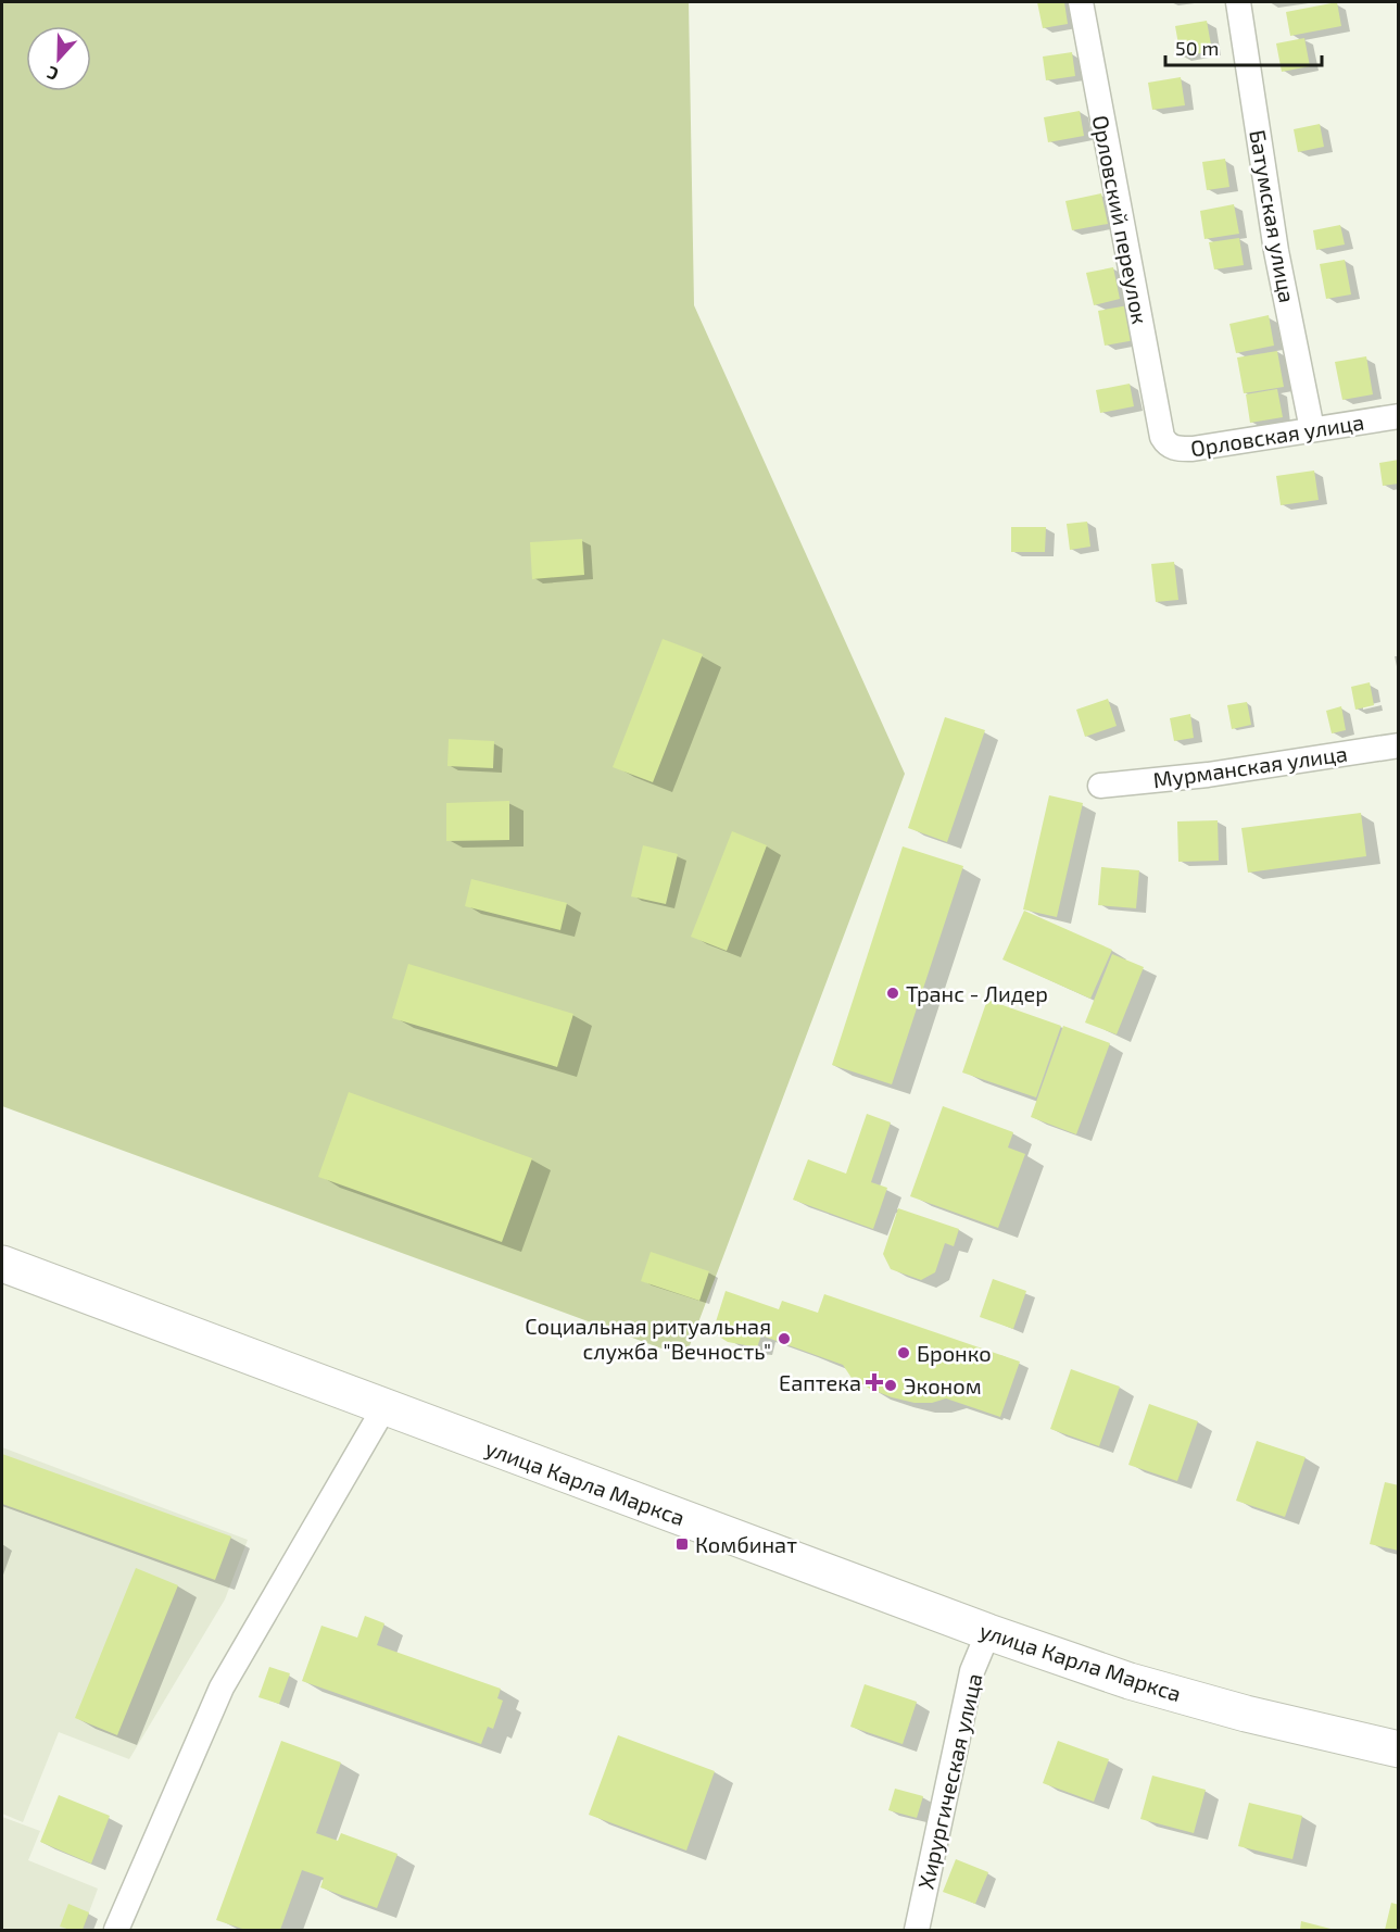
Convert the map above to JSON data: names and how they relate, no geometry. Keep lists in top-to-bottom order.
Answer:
{
  "streets": {
    "highway": ["улица Карла Маркса"],
    "street": [
      "Батумская улица",
      "Орловский переулок",
      "Орловская улица",
      "Мурманская улица",
      "Хирургическая улица"
    ]
  },
  "crossings": [
    ["Батумская улица", "Орловская улица"],
    ["Орловский переулок", "Орловская улица"],
    ["улица Карла Маркса", "Хирургическая улица"]
  ],
  "places": {
    "other": [
      "Транс - Лидер",
      "Социальная ритуальная служба \"Вечность\"",
      "Бронко",
      "Эконом"
    ],
    "health": ["Еаптека"],
    "transit": ["Комбинат"]
  },
  "scale_bar": "50 m",
  "north": "bottom"
}
